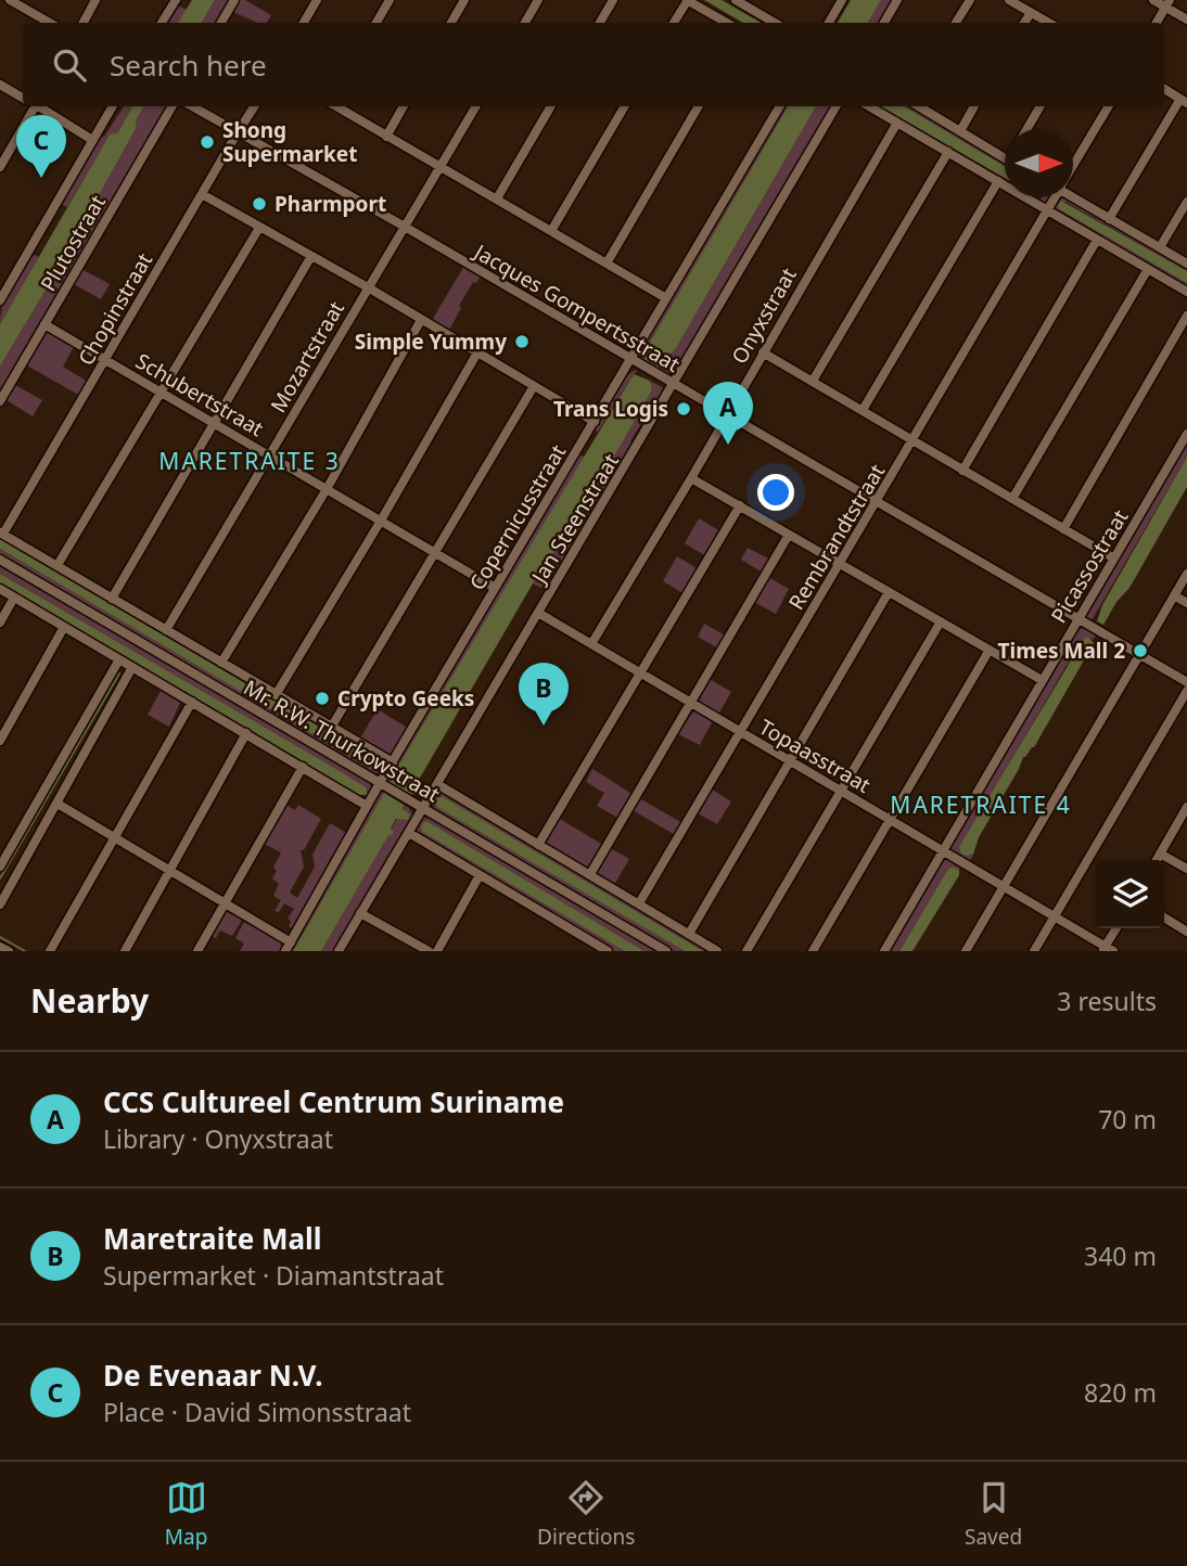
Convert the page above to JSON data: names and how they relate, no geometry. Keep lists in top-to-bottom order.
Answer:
{
  "streets": {
    "street": [
      "Plutostraat",
      "Jacques Gompertsstraat",
      "Chopinstraat",
      "Onyxstraat",
      "Mozartstraat",
      "Schubertstraat",
      "Copernicusstraat",
      "Jan Steenstraat",
      "Rembrandtstraat",
      "Picassostraat",
      "Mr. R.W. Thurkowstraat",
      "Topaasstraat"
    ]
  },
  "crossings": [
    ["Plutostraat", "Schubertstraat"],
    ["Jacques Gompertsstraat", "Chopinstraat"],
    ["Jacques Gompertsstraat", "Onyxstraat"],
    ["Jacques Gompertsstraat", "Mozartstraat"],
    ["Jacques Gompertsstraat", "Copernicusstraat"],
    ["Jacques Gompertsstraat", "Jan Steenstraat"],
    ["Jacques Gompertsstraat", "Rembrandtstraat"],
    ["Jacques Gompertsstraat", "Picassostraat"],
    ["Chopinstraat", "Schubertstraat"],
    ["Onyxstraat", "Topaasstraat"],
    ["Mozartstraat", "Schubertstraat"],
    ["Schubertstraat", "Copernicusstraat"],
    ["Copernicusstraat", "Mr. R.W. Thurkowstraat"],
    ["Jan Steenstraat", "Mr. R.W. Thurkowstraat"],
    ["Jan Steenstraat", "Topaasstraat"],
    ["Rembrandtstraat", "Topaasstraat"],
    ["Picassostraat", "Topaasstraat"]
  ],
  "districts": ["MARETRAITE 3", "MARETRAITE 4"],
  "places": [
    "Shong Supermarket",
    "Pharmport",
    "Simple Yummy",
    "Trans Logis",
    "Times Mall 2",
    "Crypto Geeks"
  ],
  "north": "right",
  "page": {
    "search": "Search here",
    "pins": ["C", "A", "B"],
    "heading": ["Nearby", "3 results"],
    "list": [
      {
        "mark": "A",
        "name": "CCS Cultureel Centrum Suriname",
        "note": "Library · Onyxstraat",
        "value": "70 m"
      },
      {
        "mark": "B",
        "name": "Maretraite Mall",
        "note": "Supermarket · Diamantstraat",
        "value": "340 m"
      },
      {
        "mark": "C",
        "name": "De Evenaar N.V.",
        "note": "Place · David Simonsstraat",
        "value": "820 m"
      }
    ],
    "nav": ["Map", "Directions", "Saved"]
  }
}
